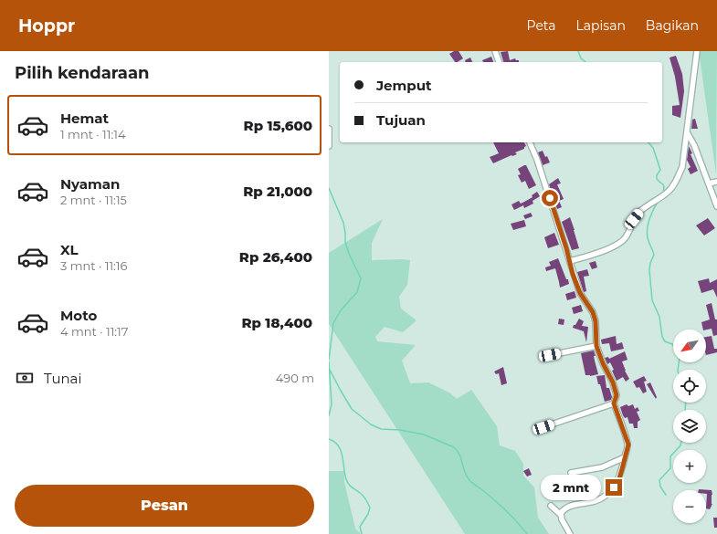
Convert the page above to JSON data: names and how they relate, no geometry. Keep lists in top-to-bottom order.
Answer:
{
  "north": "bottom left",
  "page": {
    "header": "Hoppr",
    "nav": ["Peta", "Lapisan", "Bagikan"],
    "heading": "Pilih kendaraan",
    "banner": ["Jemput", "Tujuan"],
    "list": [
      {
        "name": "Hemat",
        "note": "1 mnt · 11:14",
        "value": "Rp 15,600"
      },
      {
        "name": "Nyaman",
        "note": "2 mnt · 11:15",
        "value": "Rp 21,000"
      },
      {
        "name": "XL",
        "note": "3 mnt · 11:16",
        "value": "Rp 26,400"
      },
      {
        "name": "Moto",
        "note": "4 mnt · 11:17",
        "value": "Rp 18,400"
      }
    ],
    "map_buttons": ["+", "−"],
    "pay": ["Tunai", "490 m"],
    "bubble": "2 mnt",
    "buttons": "Pesan"
  }
}
